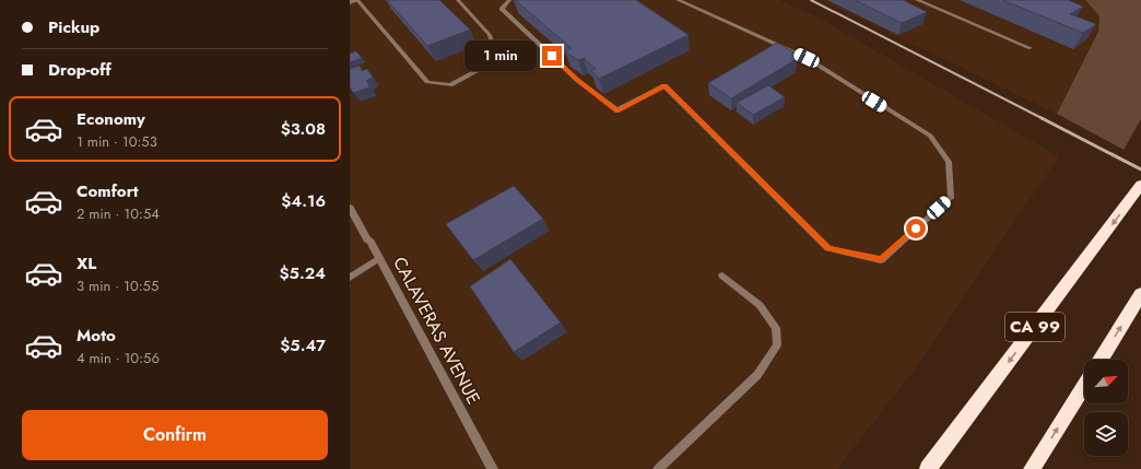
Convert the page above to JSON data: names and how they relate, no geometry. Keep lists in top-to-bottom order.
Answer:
{
  "streets": {
    "highway": ["CA 99"],
    "street": ["CALAVERAS AVENUE"]
  },
  "north": "top right",
  "page": {
    "banner": ["Pickup", "Drop-off"],
    "bubble": "1 min",
    "list": [
      {
        "name": "Economy",
        "note": "1 min · 10:53",
        "value": "$3.08"
      },
      {
        "name": "Comfort",
        "note": "2 min · 10:54",
        "value": "$4.16"
      },
      {
        "name": "XL",
        "note": "3 min · 10:55",
        "value": "$5.24"
      },
      {
        "name": "Moto",
        "note": "4 min · 10:56",
        "value": "$5.47"
      }
    ],
    "buttons": "Confirm"
  }
}
